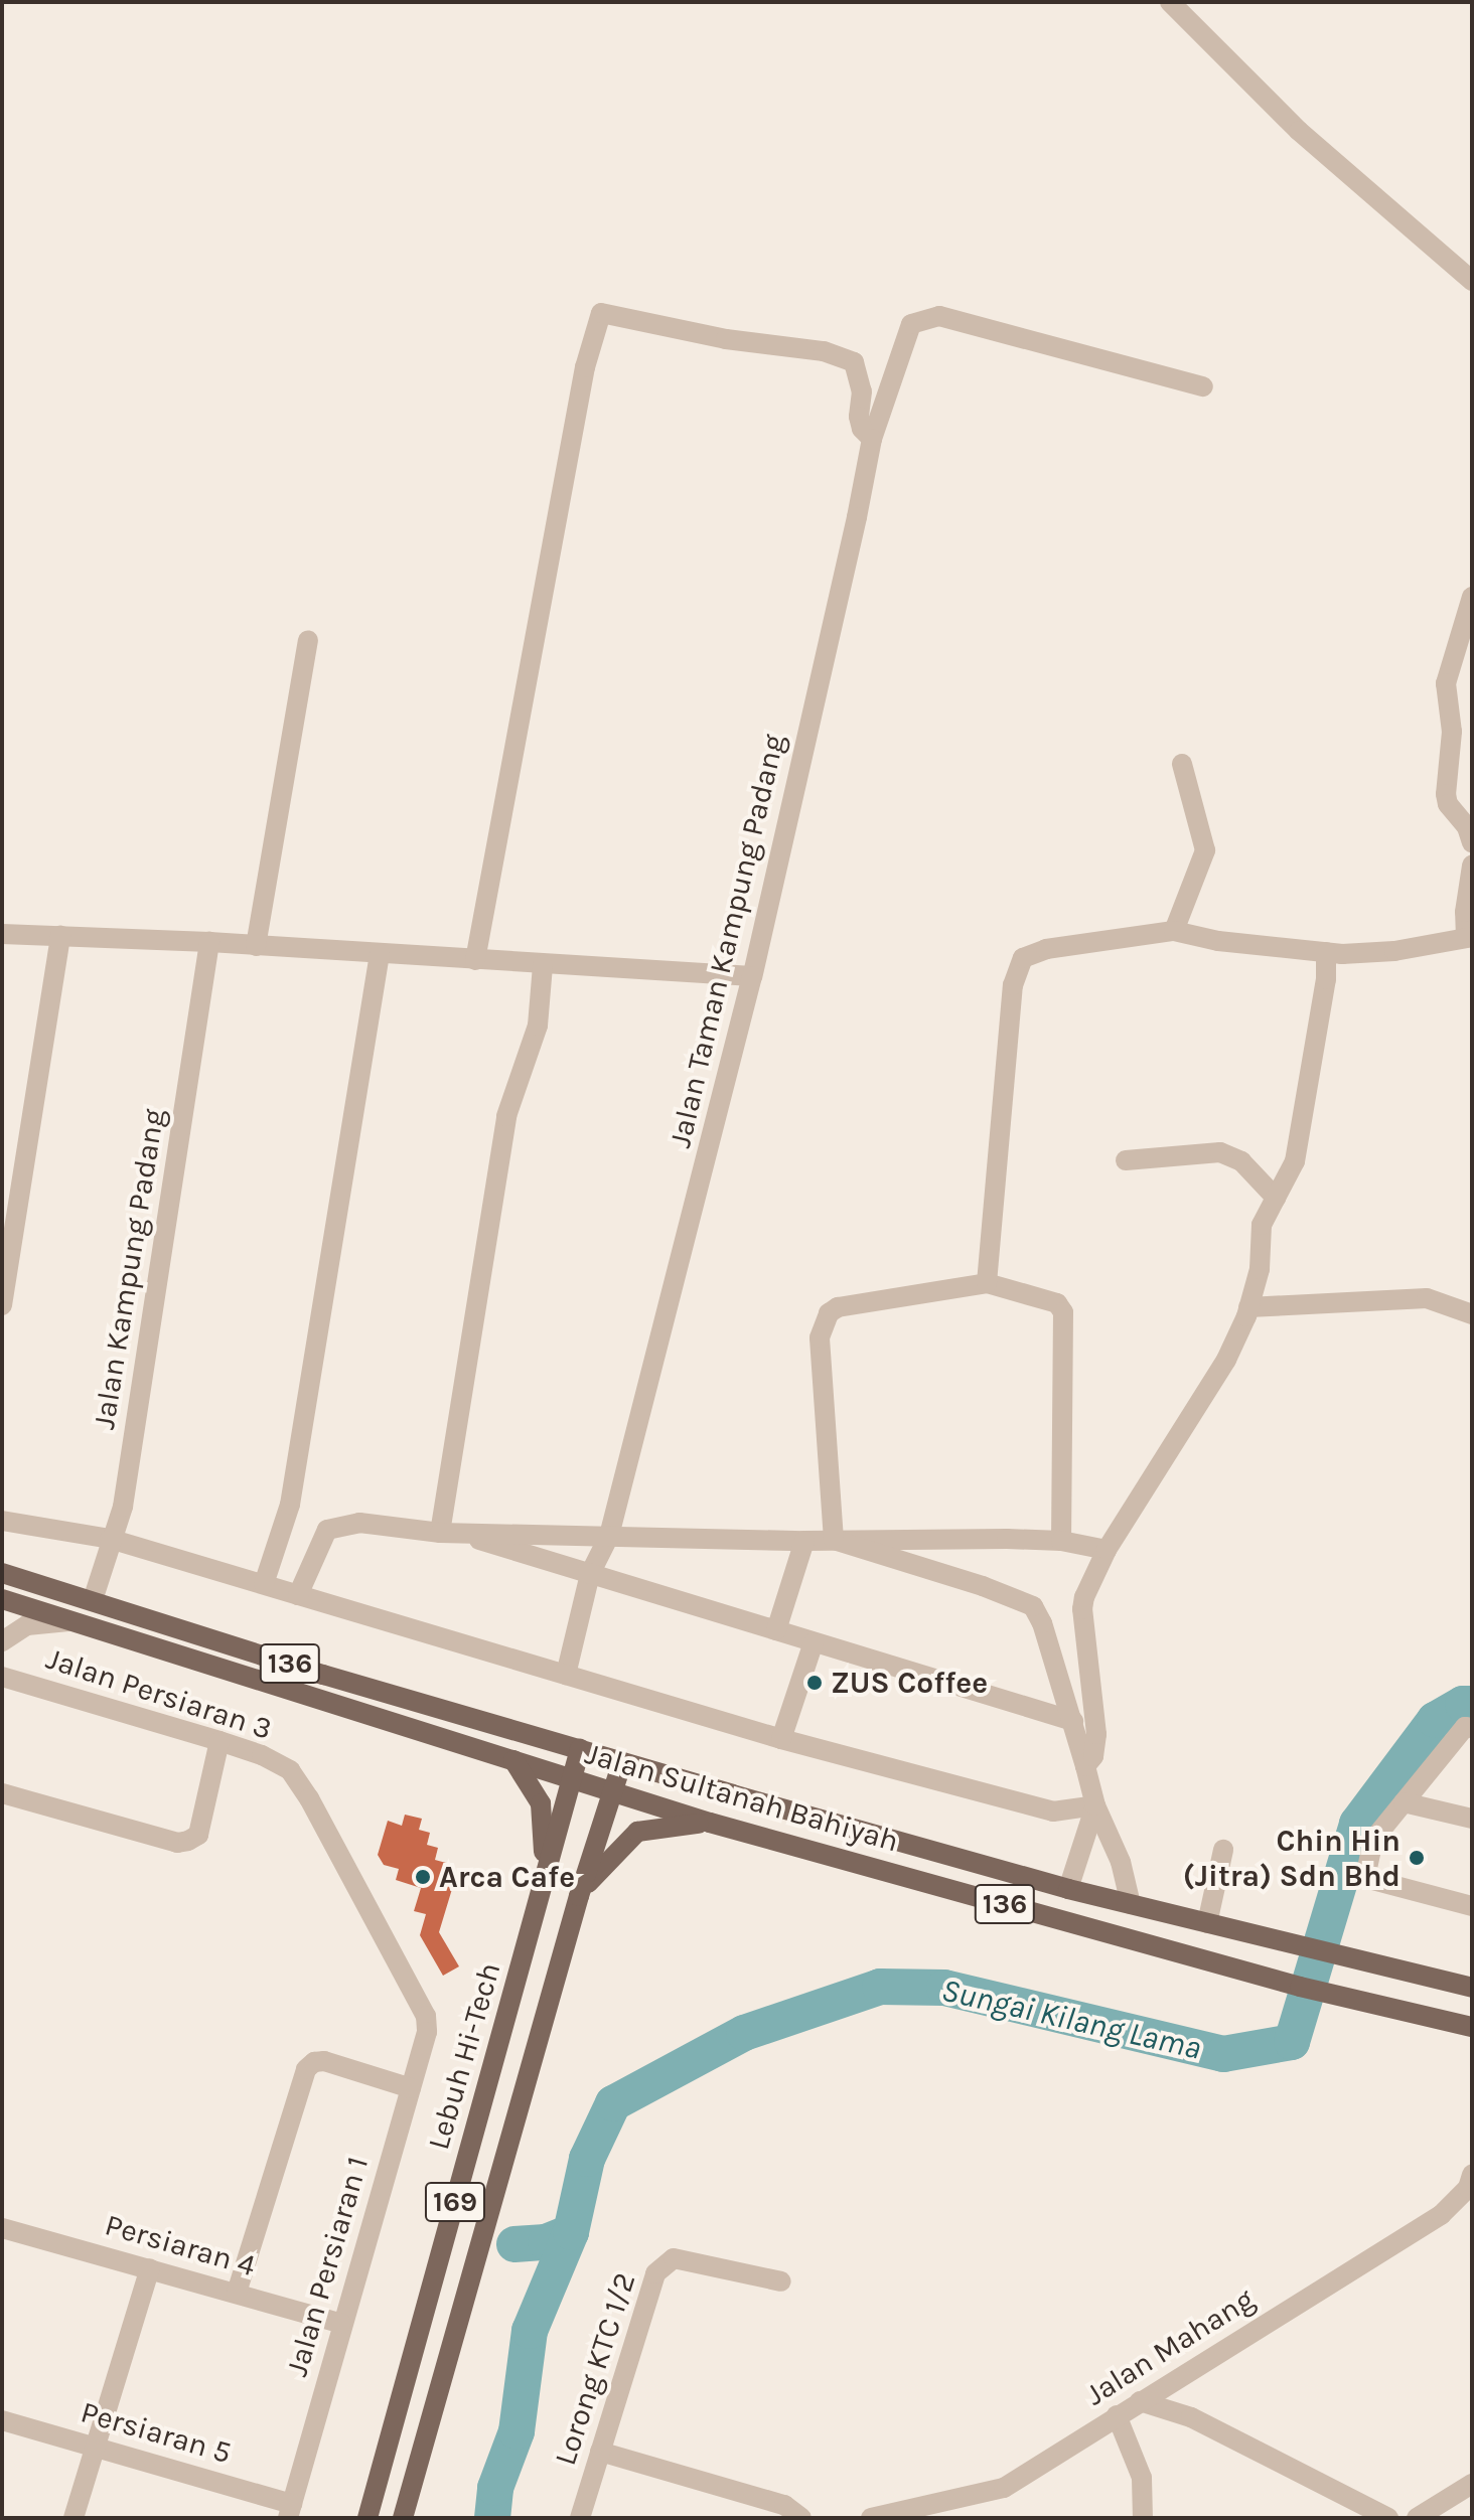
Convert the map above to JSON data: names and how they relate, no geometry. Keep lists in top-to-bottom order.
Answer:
{
  "streets": {
    "main road": [
      "136",
      "Jalan Sultanah Bahiyah",
      "Lebuh Hi-Tech",
      "169"
    ],
    "street": [
      "Jalan Taman Kampung Padang",
      "Jalan Kampung Padang",
      "Jalan Persiaran 3",
      "Persiaran 4",
      "Jalan Persiaran 1",
      "Jalan Mahang",
      "Lorong KTC 1/2",
      "Persiaran 5"
    ]
  },
  "crossings": [
    ["Jalan Kampung Padang", "Jalan Sultanah Bahiyah"],
    ["Jalan Persiaran 3", "Jalan Persiaran 1"],
    ["Jalan Sultanah Bahiyah", "Lebuh Hi-Tech"],
    ["Jalan Sultanah Bahiyah", "169"],
    ["Persiaran 4", "Jalan Persiaran 1"],
    ["Jalan Persiaran 1", "Persiaran 5"]
  ],
  "water": ["Sungai Kilang Lama"],
  "places": ["ZUS Coffee", "Chin Hin (Jitra) Sdn Bhd", "Arca Cafe"]
}
